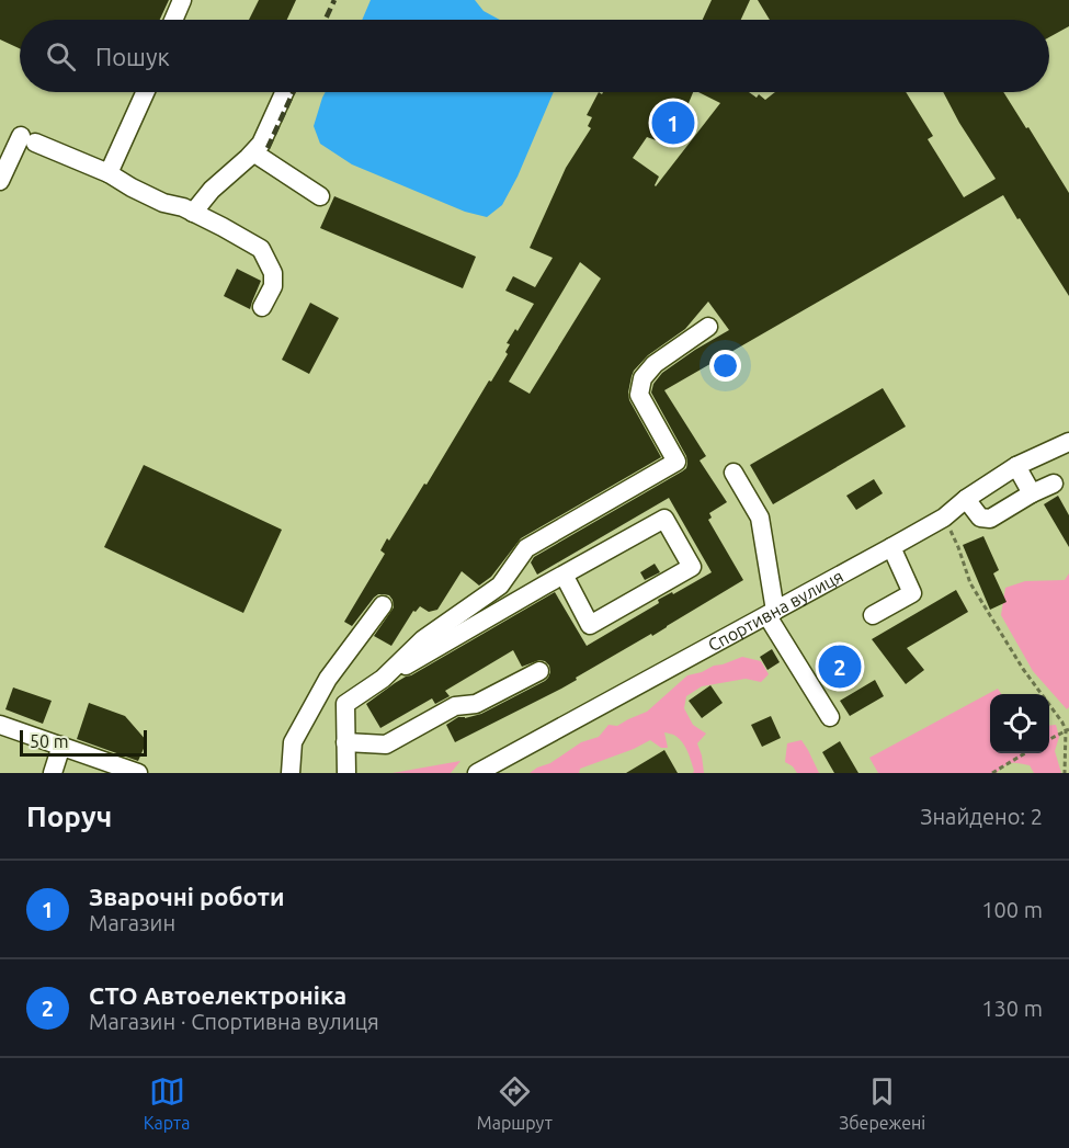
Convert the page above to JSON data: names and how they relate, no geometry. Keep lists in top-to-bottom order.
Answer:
{
  "streets": {
    "street": ["Спортивна вулиця"]
  },
  "scale_bar": "50 m",
  "page": {
    "search": "Пошук",
    "pins": ["1", "2"],
    "scale": "50 m",
    "heading": ["Поруч", "Знайдено: 2"],
    "list": [
      {
        "mark": "1",
        "name": "Зварочні роботи",
        "note": "Магазин",
        "value": "100 m"
      },
      {
        "mark": "2",
        "name": "СТО Автоелектроніка",
        "note": "Магазин · Спортивна вулиця",
        "value": "130 m"
      }
    ],
    "nav": ["Карта", "Маршрут", "Збережені"]
  }
}
